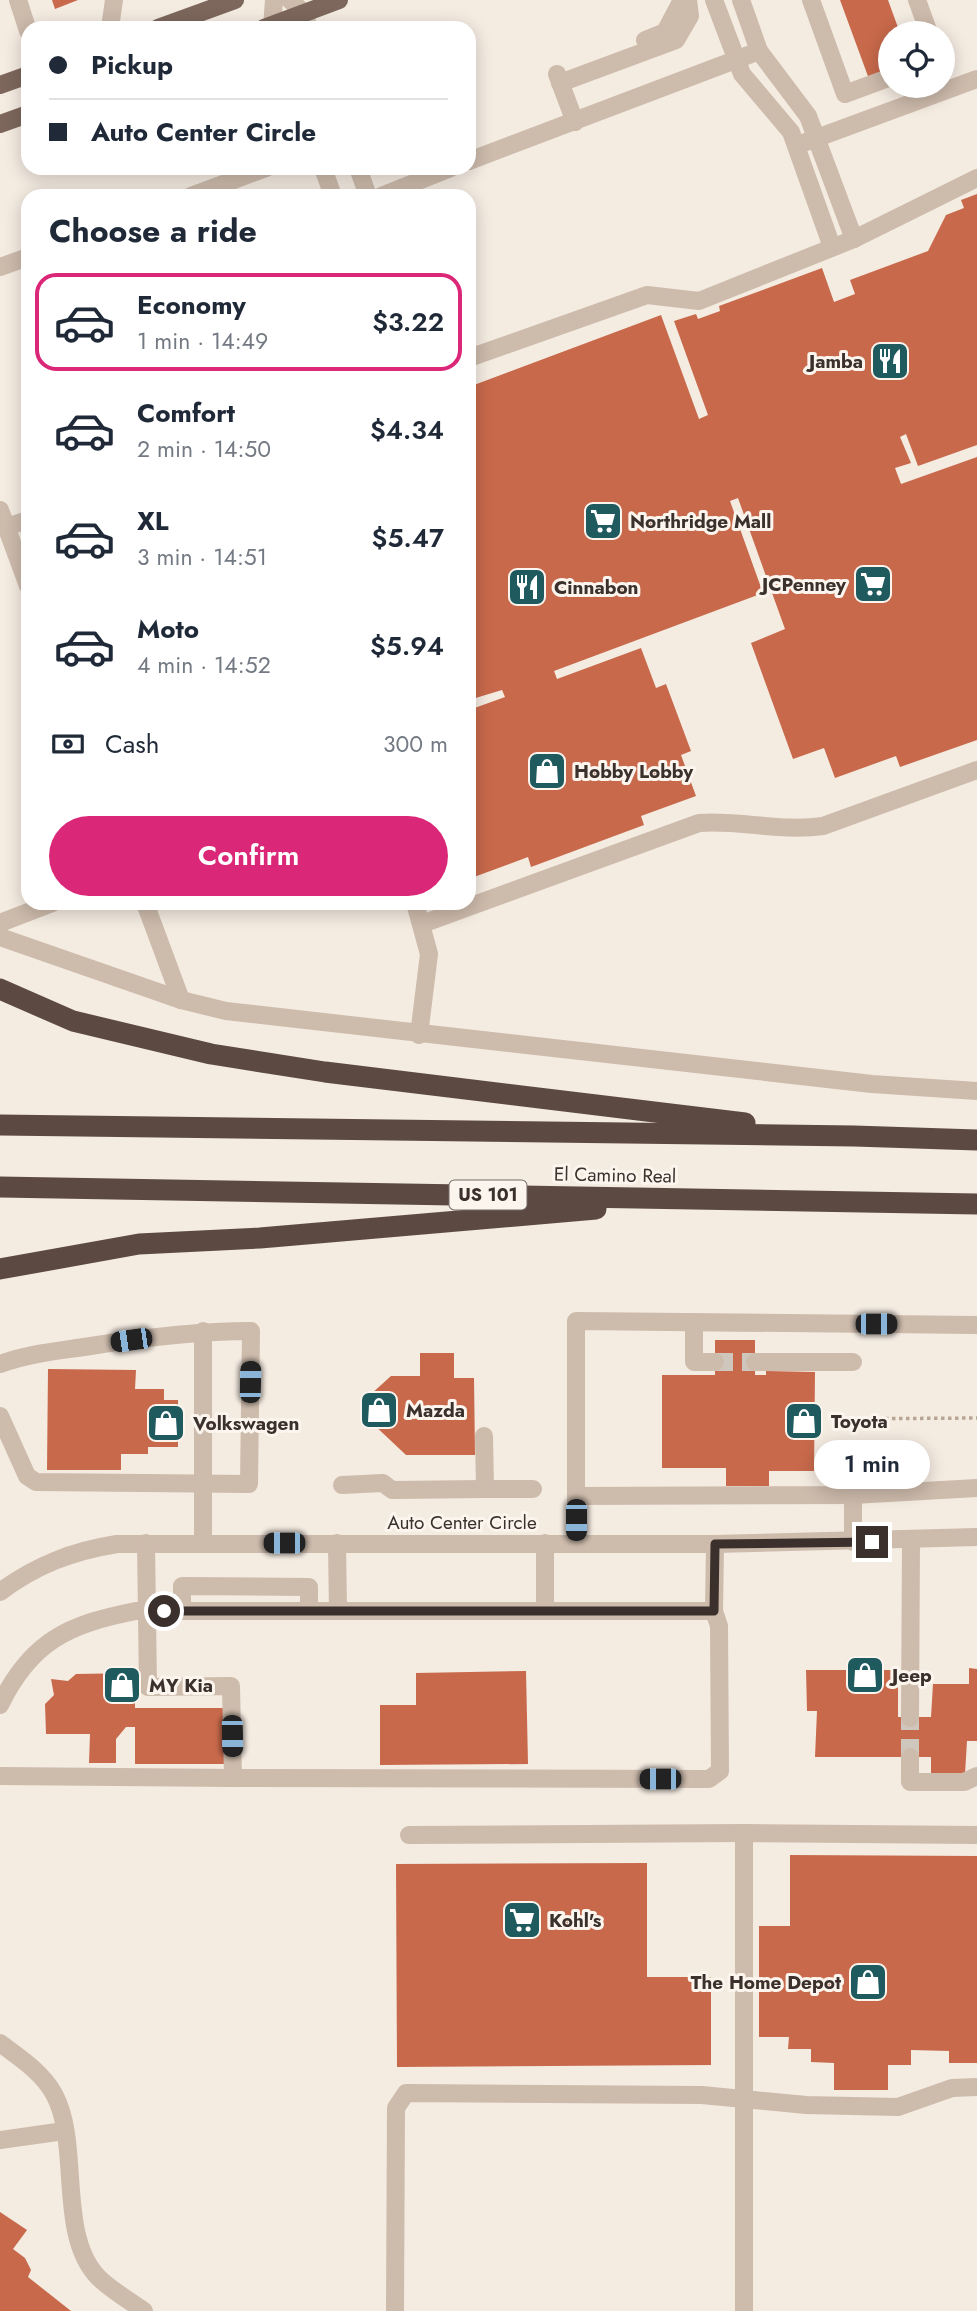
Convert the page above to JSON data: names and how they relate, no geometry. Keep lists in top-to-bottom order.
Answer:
{
  "streets": {
    "highway": ["El Camino Real", "US 101"],
    "street": ["Auto Center Circle"]
  },
  "places": {
    "restaurant": ["Jamba", "Cinnabon"],
    "supermarket": ["Northridge Mall", "JCPenney", "Kohl's"],
    "shop": [
      "Hobby Lobby",
      "Mazda",
      "Toyota",
      "Volkswagen",
      "Jeep",
      "MY Kia",
      "The Home Depot"
    ]
  },
  "page": {
    "banner": ["Pickup", "Auto Center Circle"],
    "heading": "Choose a ride",
    "list": [
      {
        "name": "Economy",
        "note": "1 min · 14:49",
        "value": "$3.22"
      },
      {
        "name": "Comfort",
        "note": "2 min · 14:50",
        "value": "$4.34"
      },
      {
        "name": "XL",
        "note": "3 min · 14:51",
        "value": "$5.47"
      },
      {
        "name": "Moto",
        "note": "4 min · 14:52",
        "value": "$5.94"
      }
    ],
    "pay": ["Cash", "300 m"],
    "buttons": "Confirm",
    "bubble": "1 min"
  }
}
